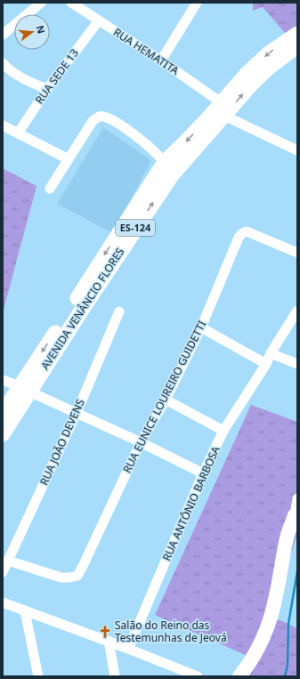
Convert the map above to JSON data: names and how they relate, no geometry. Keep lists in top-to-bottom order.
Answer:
{
  "streets": {
    "main road": ["ES-124", "AVENIDA VENÂNCIO FLORES"],
    "street": [
      "RUA HEMATITA",
      "RUA SEDE 13",
      "RUA EUNICE LOUREIRO GUIDETTI",
      "RUA JOÃO DEVENS",
      "RUA ANTÔNIO BARBOSA"
    ]
  },
  "crossings": [
    ["RUA HEMATITA", "RUA SEDE 13"],
    ["RUA HEMATITA", "AVENIDA VENÂNCIO FLORES"],
    ["RUA EUNICE LOUREIRO GUIDETTI", "RUA JOÃO DEVENS"]
  ],
  "places": {
    "church": ["Salão do Reino das Testemunhas de Jeová"]
  },
  "north": "right"
}
